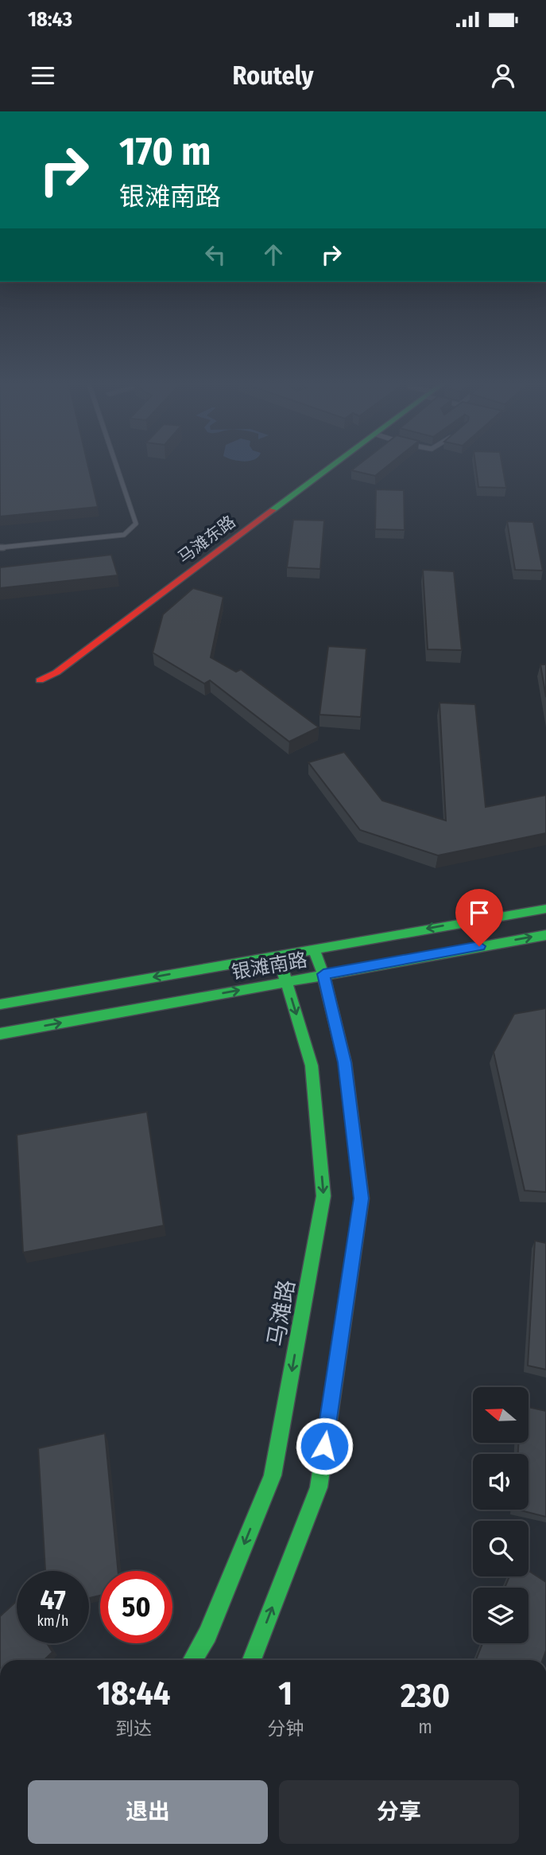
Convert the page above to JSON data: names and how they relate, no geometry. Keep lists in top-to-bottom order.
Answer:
{
  "streets": {
    "main road": ["马滩东路", "银滩南路", "马滩路"]
  },
  "crossings": [
    ["银滩南路", "马滩路"]
  ],
  "north": "left",
  "page": {
    "status": "18:43",
    "header": "Routely",
    "turn": ["170 m", "银滩南路"],
    "speed": "47 km/h",
    "limit": "50",
    "eta": [
      "18:44",
      "到达",
      "1",
      "分钟",
      "230",
      "m"
    ],
    "buttons": ["退出", "分享"]
  }
}
